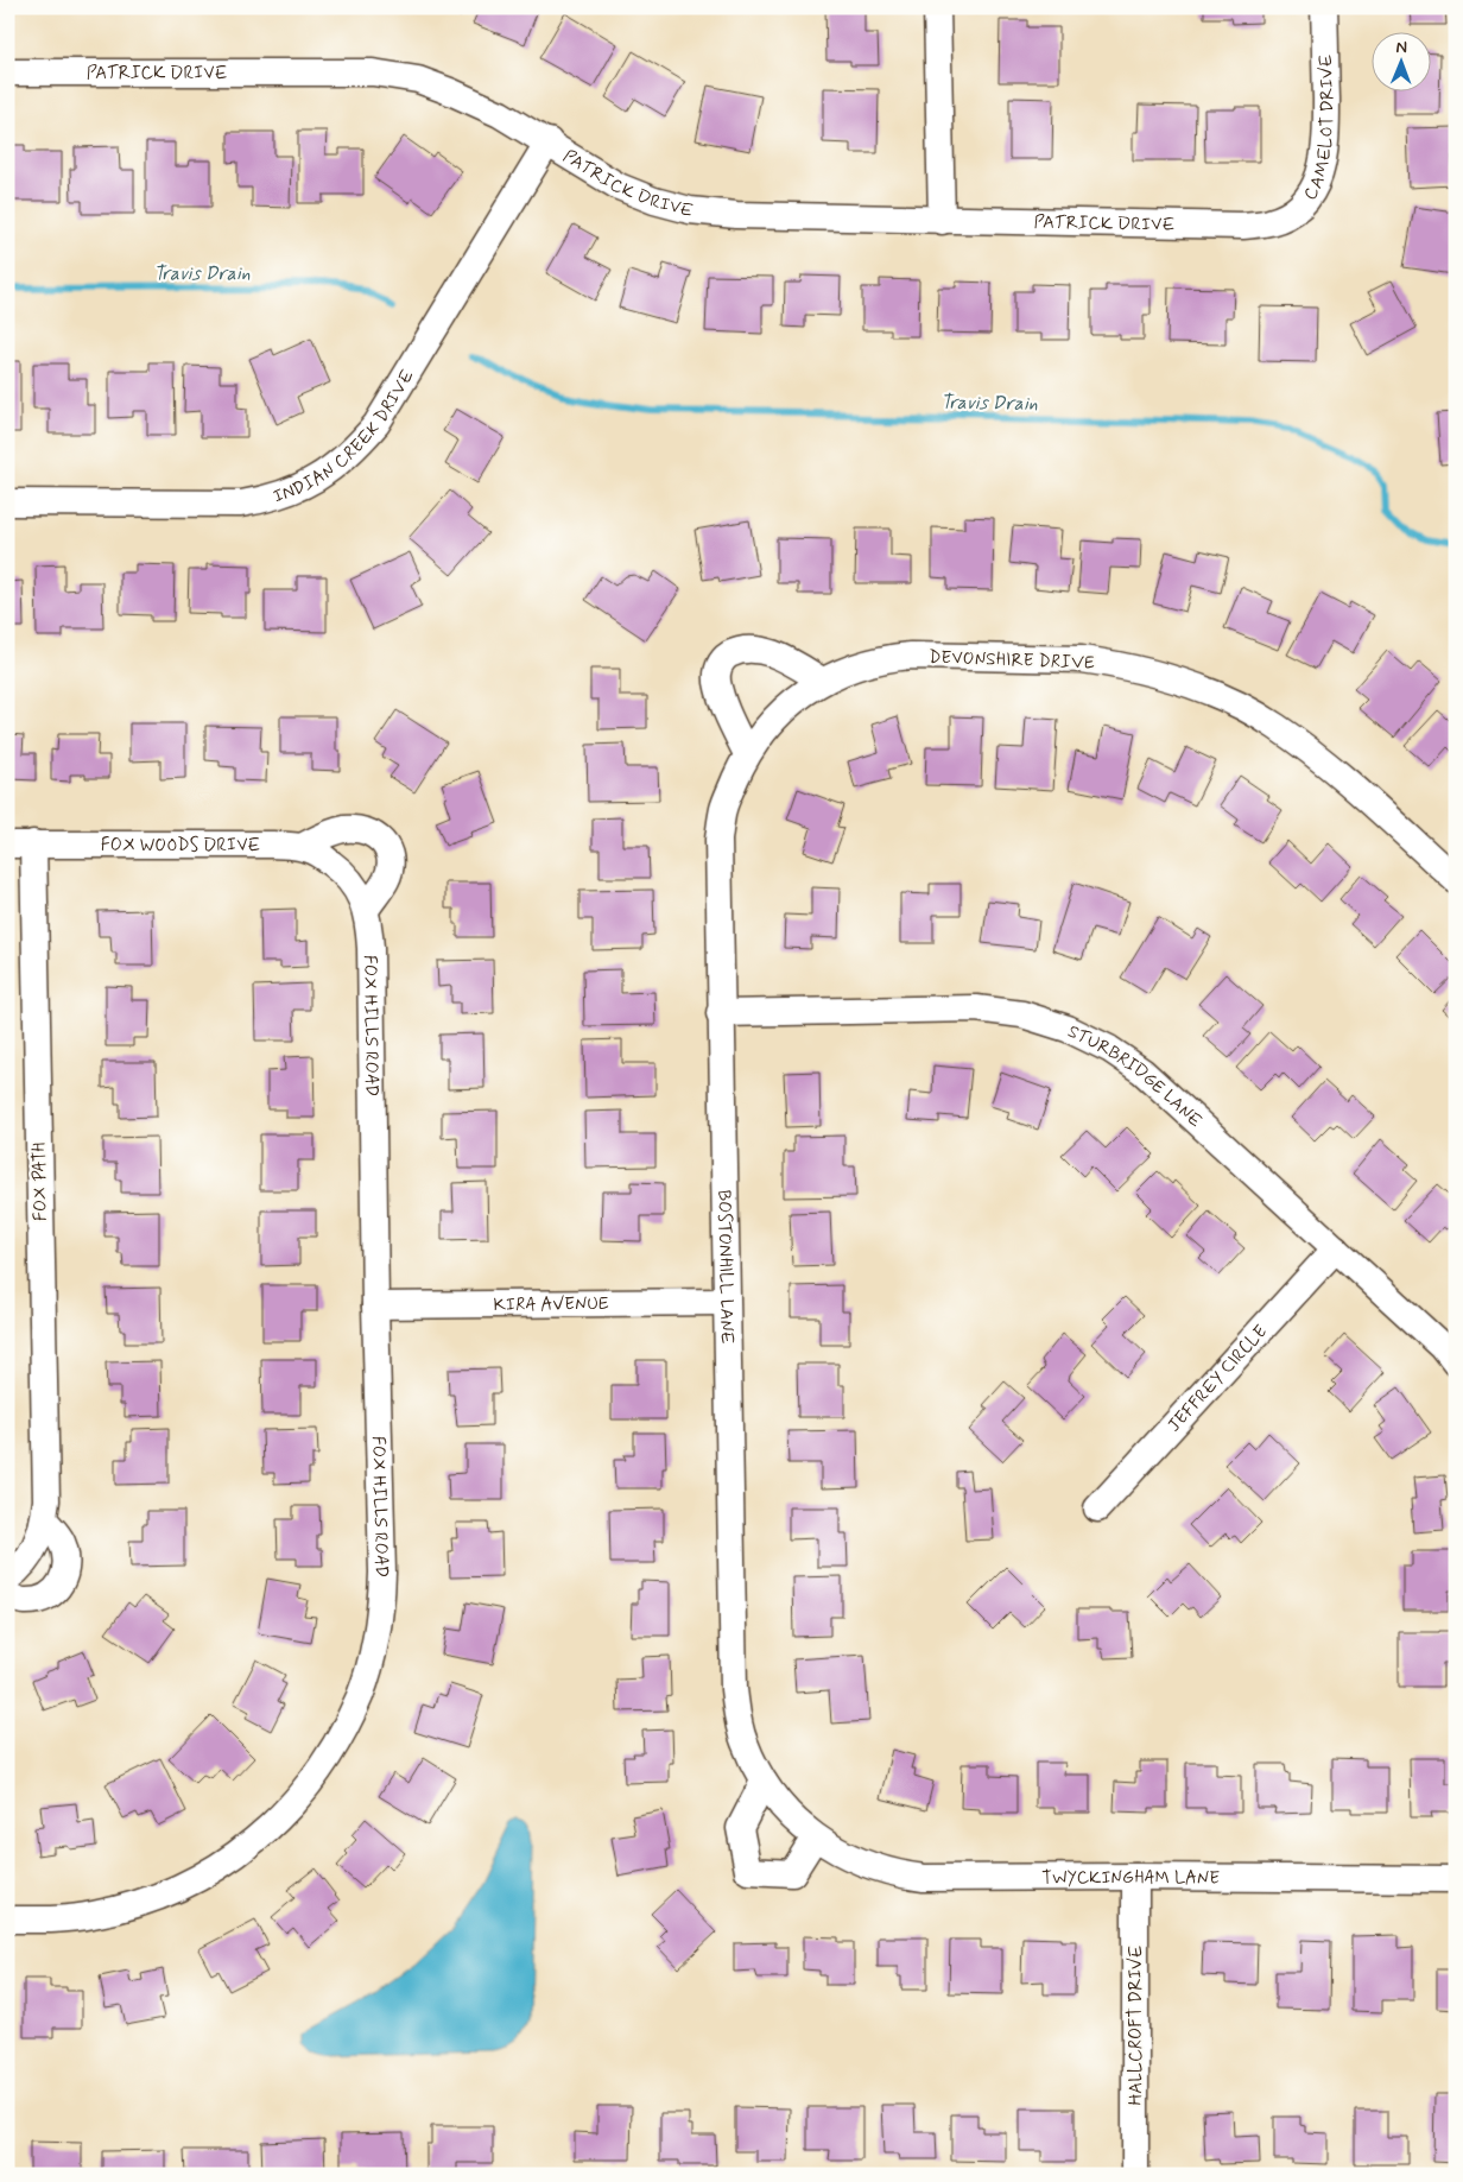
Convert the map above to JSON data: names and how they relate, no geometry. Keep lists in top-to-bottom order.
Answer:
{
  "streets": {
    "street": [
      "PATRICK DRIVE",
      "CAMELOT DRIVE",
      "INDIAN CREEK DRIVE",
      "DEVONSHIRE DRIVE",
      "FOX WOODS DRIVE",
      "FOX HILLS ROAD",
      "STURBRIDGE LANE",
      "FOX PATH",
      "BOSTONHILL LANE",
      "KIRA AVENUE",
      "JEFFREY CIRCLE",
      "TWYCKINGHAM LANE",
      "HALLCROFT DRIVE"
    ]
  },
  "crossings": [
    ["PATRICK DRIVE", "CAMELOT DRIVE"],
    ["PATRICK DRIVE", "INDIAN CREEK DRIVE"],
    ["DEVONSHIRE DRIVE", "BOSTONHILL LANE"],
    ["FOX WOODS DRIVE", "FOX HILLS ROAD"],
    ["FOX WOODS DRIVE", "FOX PATH"],
    ["FOX HILLS ROAD", "KIRA AVENUE"],
    ["STURBRIDGE LANE", "BOSTONHILL LANE"],
    ["STURBRIDGE LANE", "JEFFREY CIRCLE"],
    ["BOSTONHILL LANE", "KIRA AVENUE"],
    ["BOSTONHILL LANE", "TWYCKINGHAM LANE"],
    ["TWYCKINGHAM LANE", "HALLCROFT DRIVE"]
  ],
  "water": ["Travis Drain"],
  "north": "top"
}
